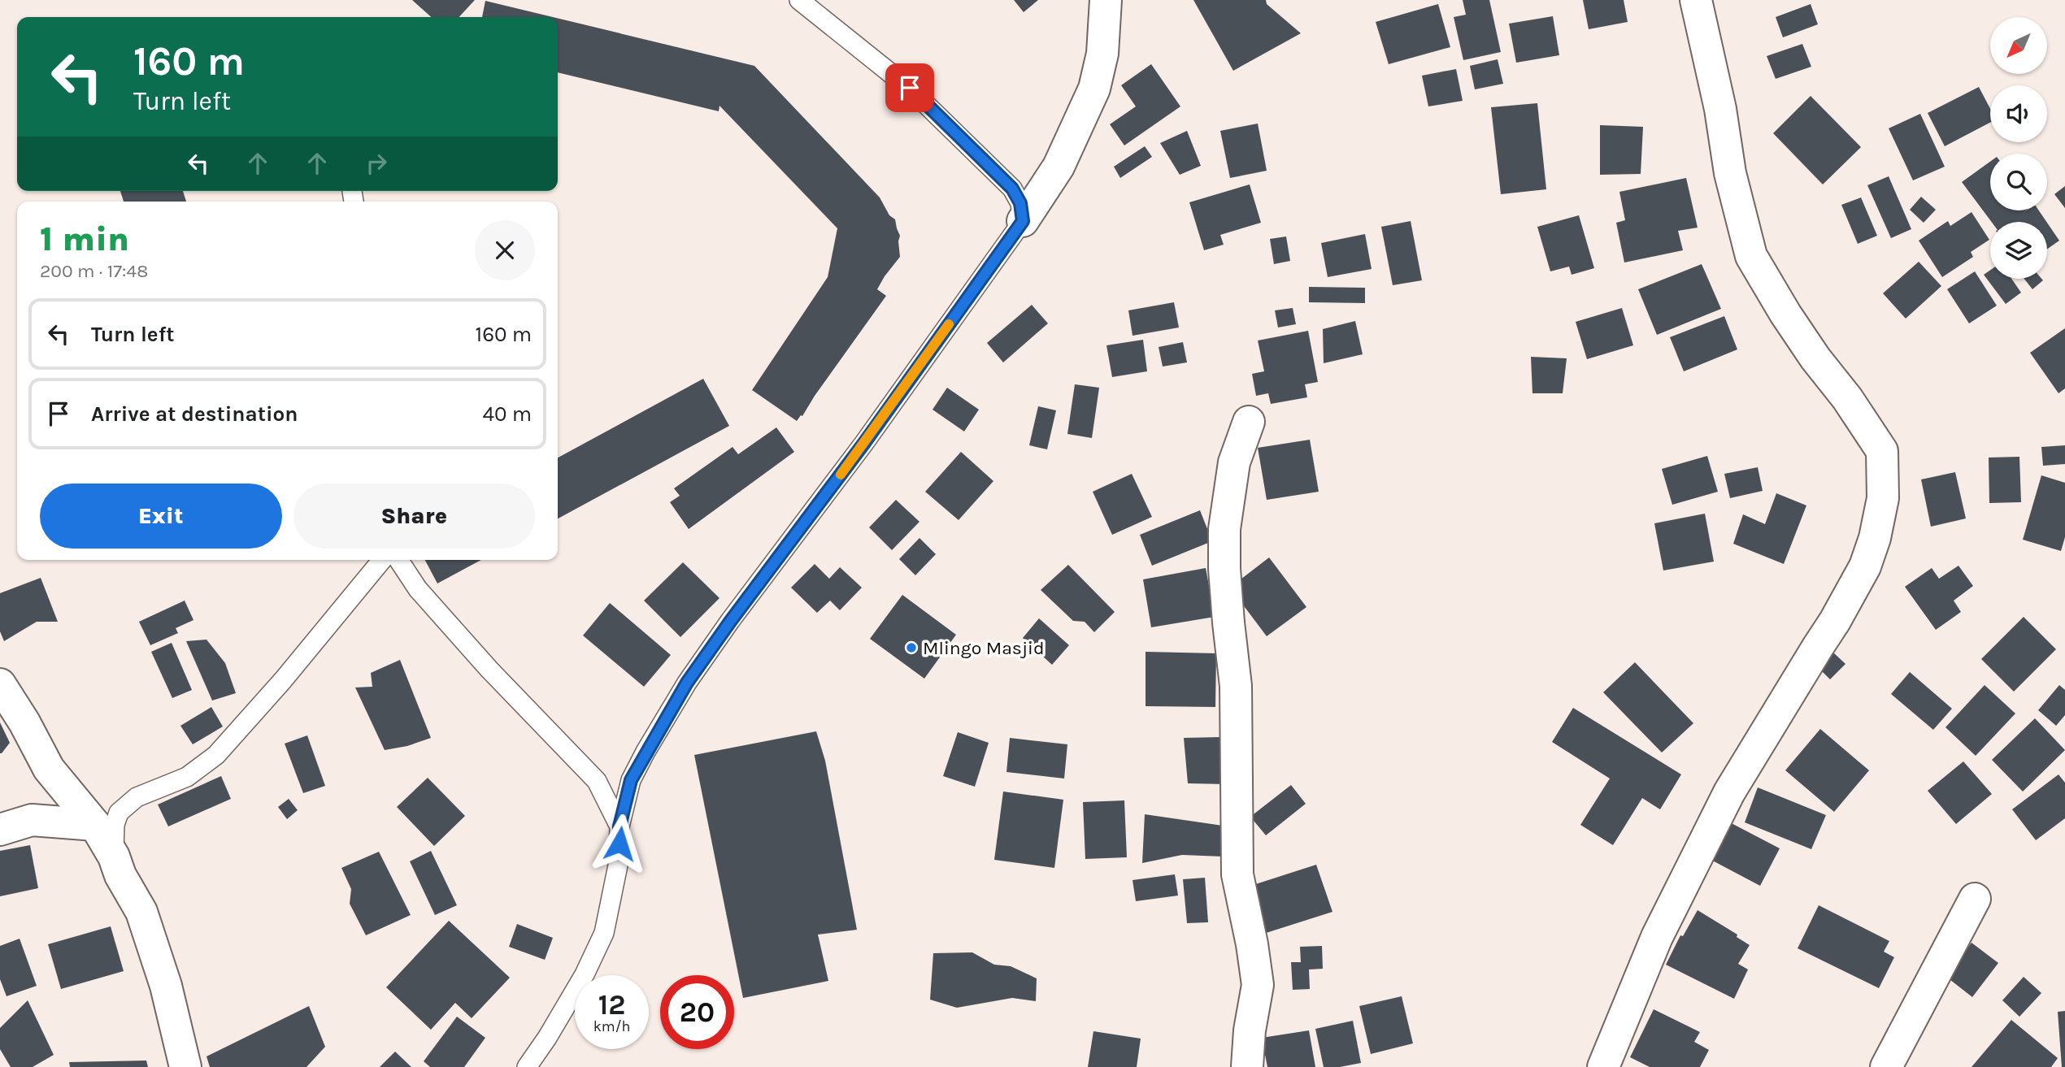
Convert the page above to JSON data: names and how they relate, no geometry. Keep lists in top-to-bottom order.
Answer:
{
  "places": ["Mlingo Masjid"],
  "north": "bottom left",
  "page": {
    "turn": ["160 m", "Turn left"],
    "heading": ["1 min", "200 m · 17:48"],
    "list": [
      {
        "name": "Turn left",
        "value": "160 m"
      },
      {
        "name": "Arrive at destination",
        "value": "40 m"
      }
    ],
    "buttons": ["Exit", "Share"],
    "speed": "12 km/h",
    "limit": "20"
  }
}
